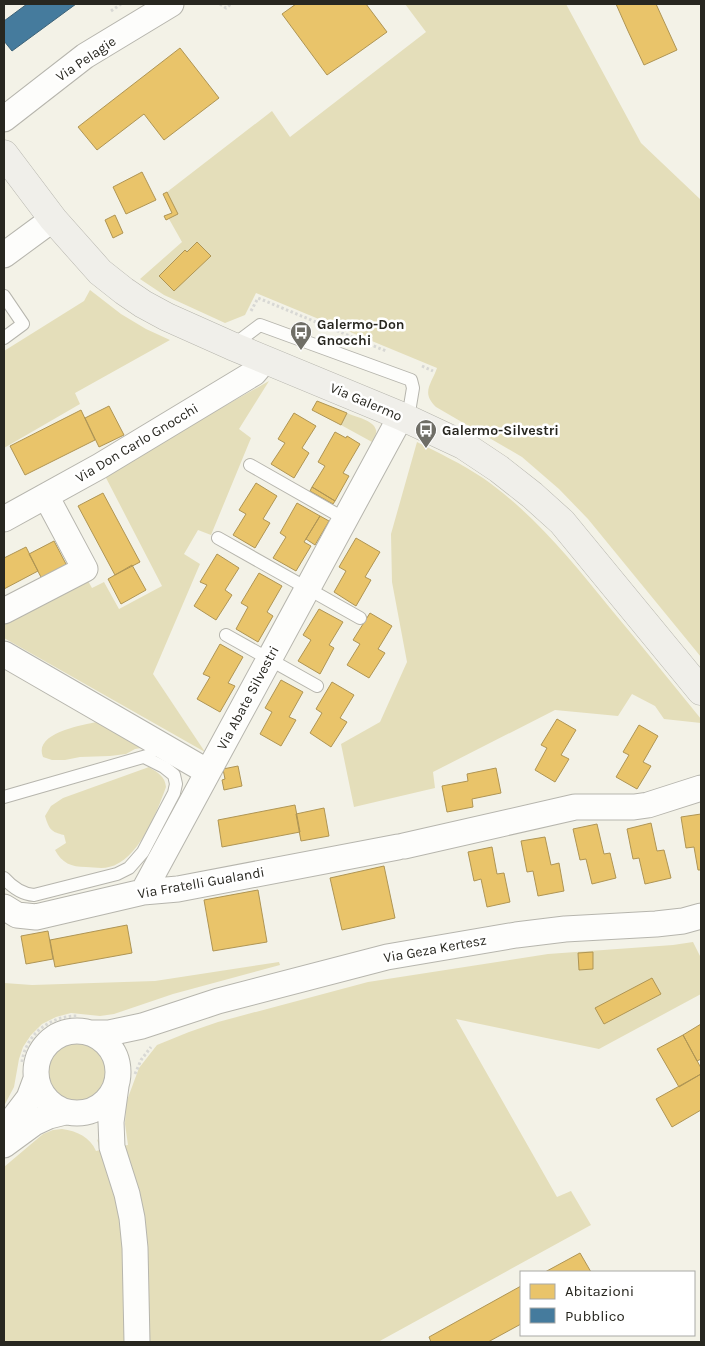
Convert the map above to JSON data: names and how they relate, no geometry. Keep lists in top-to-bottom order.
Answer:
{
  "streets": {
    "main road": ["Via Galermo"],
    "street": [
      "Via Pelagie",
      "Via Don Carlo Gnocchi",
      "Via Abate Silvestri",
      "Via Fratelli Gualandi",
      "Via Geza Kertesz"
    ]
  },
  "crossings": [
    ["Via Galermo", "Via Don Carlo Gnocchi"],
    ["Via Galermo", "Via Abate Silvestri"],
    ["Via Abate Silvestri", "Via Fratelli Gualandi"]
  ],
  "places": {
    "bus stop": ["Galermo-Don Gnocchi", "Galermo-Silvestri"]
  },
  "legend": ["Abitazioni", "Pubblico"]
}
